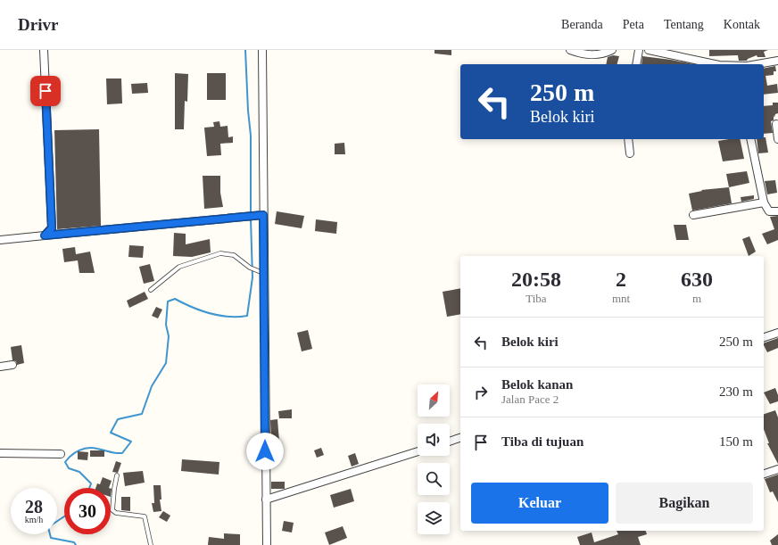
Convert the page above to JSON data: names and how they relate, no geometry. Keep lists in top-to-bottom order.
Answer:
{
  "north": "top right",
  "page": {
    "header": "Drivr",
    "nav": [
      "Beranda",
      "Peta",
      "Tentang",
      "Kontak"
    ],
    "turn": ["250 m", "Belok kiri"],
    "eta": [
      "20:58",
      "Tiba",
      "2",
      "mnt",
      "630",
      "m"
    ],
    "list": [
      {
        "name": "Belok kiri",
        "value": "250 m"
      },
      {
        "name": "Belok kanan",
        "note": "Jalan Pace 2",
        "value": "230 m"
      },
      {
        "name": "Tiba di tujuan",
        "value": "150 m"
      }
    ],
    "buttons": ["Keluar", "Bagikan"],
    "speed": "28 km/h",
    "limit": "30"
  }
}
